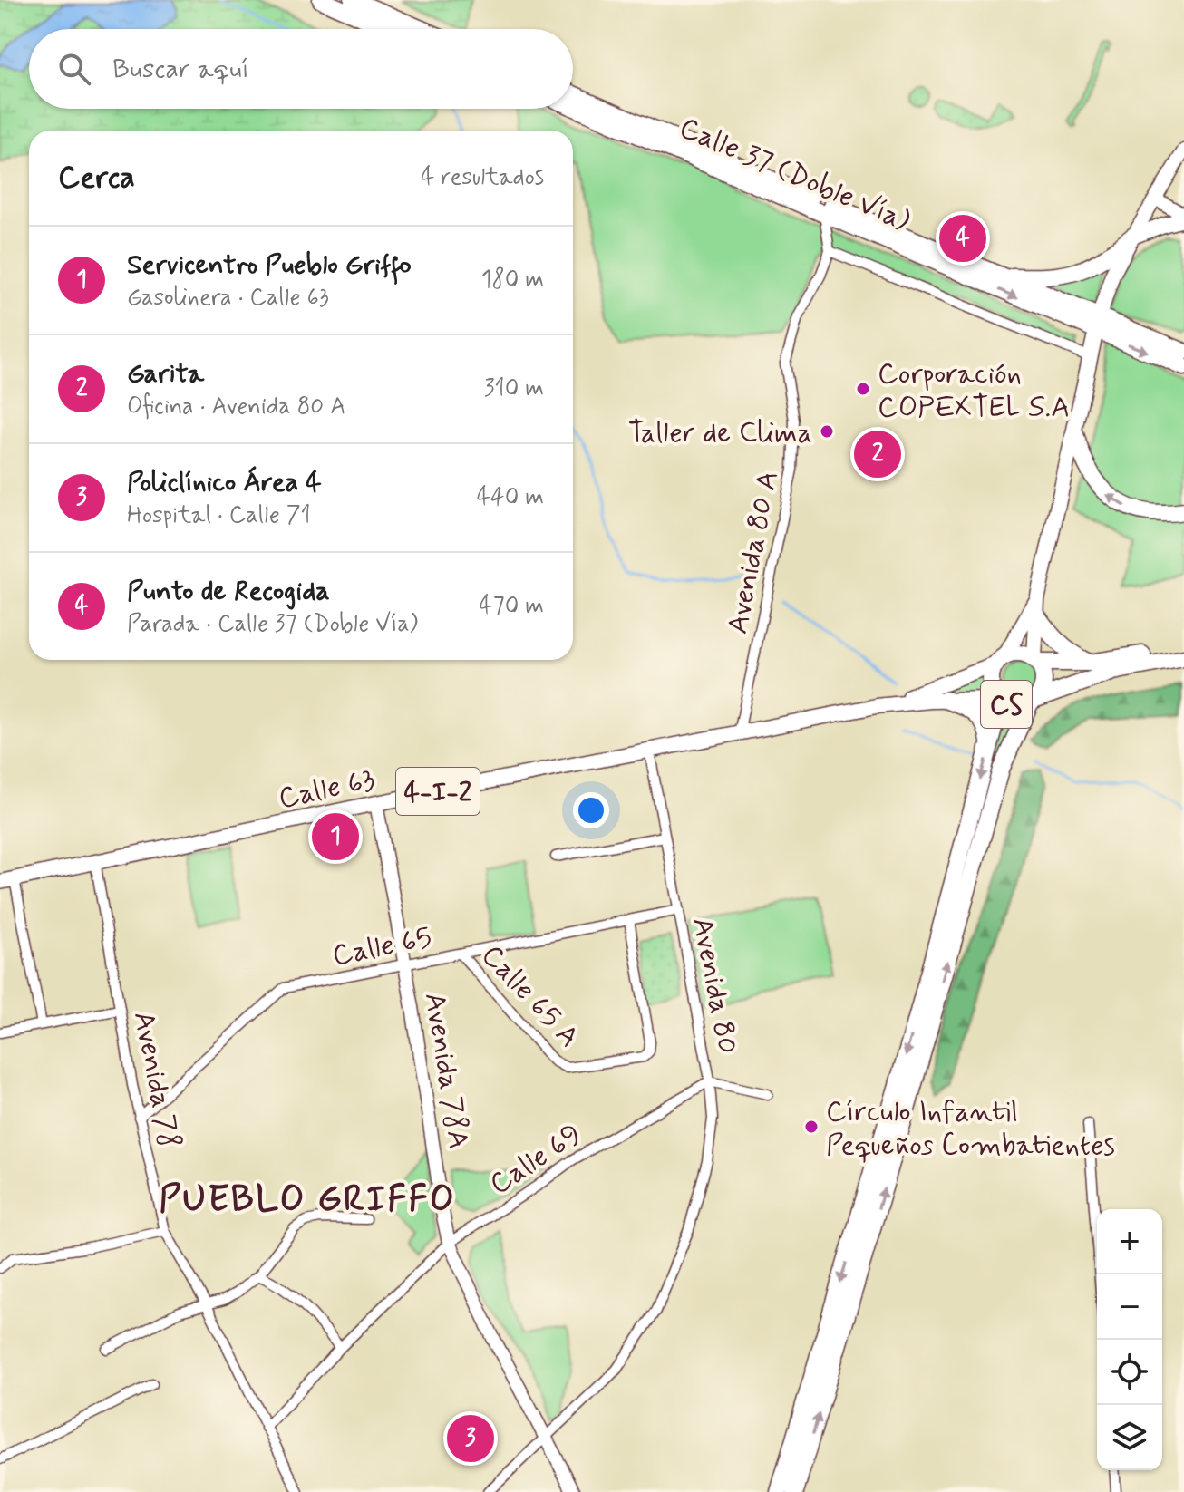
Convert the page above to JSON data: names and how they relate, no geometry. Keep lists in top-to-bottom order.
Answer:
{
  "streets": {
    "highway": ["Calle 37 (Doble Vía)", "CS"],
    "main road": ["Calle 63", "4-I-2"],
    "street": [
      "Avenida 80 A",
      "Calle 65",
      "Avenida 80",
      "Calle 65 A",
      "Avenida 78A",
      "Avenida 78",
      "Calle 69"
    ]
  },
  "crossings": [
    ["Avenida 80 A", "Calle 63"],
    ["CS", "Calle 63"],
    ["Calle 63", "Avenida 80"],
    ["Calle 63", "Avenida 78A"],
    ["Calle 63", "Avenida 78"],
    ["Calle 65", "Avenida 80"],
    ["Calle 65", "Calle 65 A"],
    ["Calle 65", "Avenida 78A"],
    ["Calle 65", "Avenida 78"],
    ["Avenida 80", "Avenida 78A"],
    ["Avenida 80", "Calle 69"],
    ["Avenida 78A", "Calle 69"],
    ["Avenida 78", "Calle 69"]
  ],
  "districts": ["PUEBLO GRIFFO"],
  "places": ["Corporación COPEXTEL S.A", "Taller de Clima", "Círculo Infantil Pequeños Combatientes"],
  "page": {
    "search": "Buscar aquí",
    "heading": ["Cerca", "4 resultados"],
    "pins": [
      "4",
      "2",
      "1",
      "3"
    ],
    "list": [
      {
        "mark": "1",
        "name": "Servicentro Pueblo Griffo",
        "note": "Gasolinera · Calle 63",
        "value": "180 m"
      },
      {
        "mark": "2",
        "name": "Garita",
        "note": "Oficina · Avenida 80 A",
        "value": "310 m"
      },
      {
        "mark": "3",
        "name": "Policlínico Área 4",
        "note": "Hospital · Calle 71",
        "value": "440 m"
      },
      {
        "mark": "4",
        "name": "Punto de Recogida",
        "note": "Parada · Calle 37 (Doble Vía)",
        "value": "470 m"
      }
    ],
    "map_buttons": ["+", "−"]
  }
}
